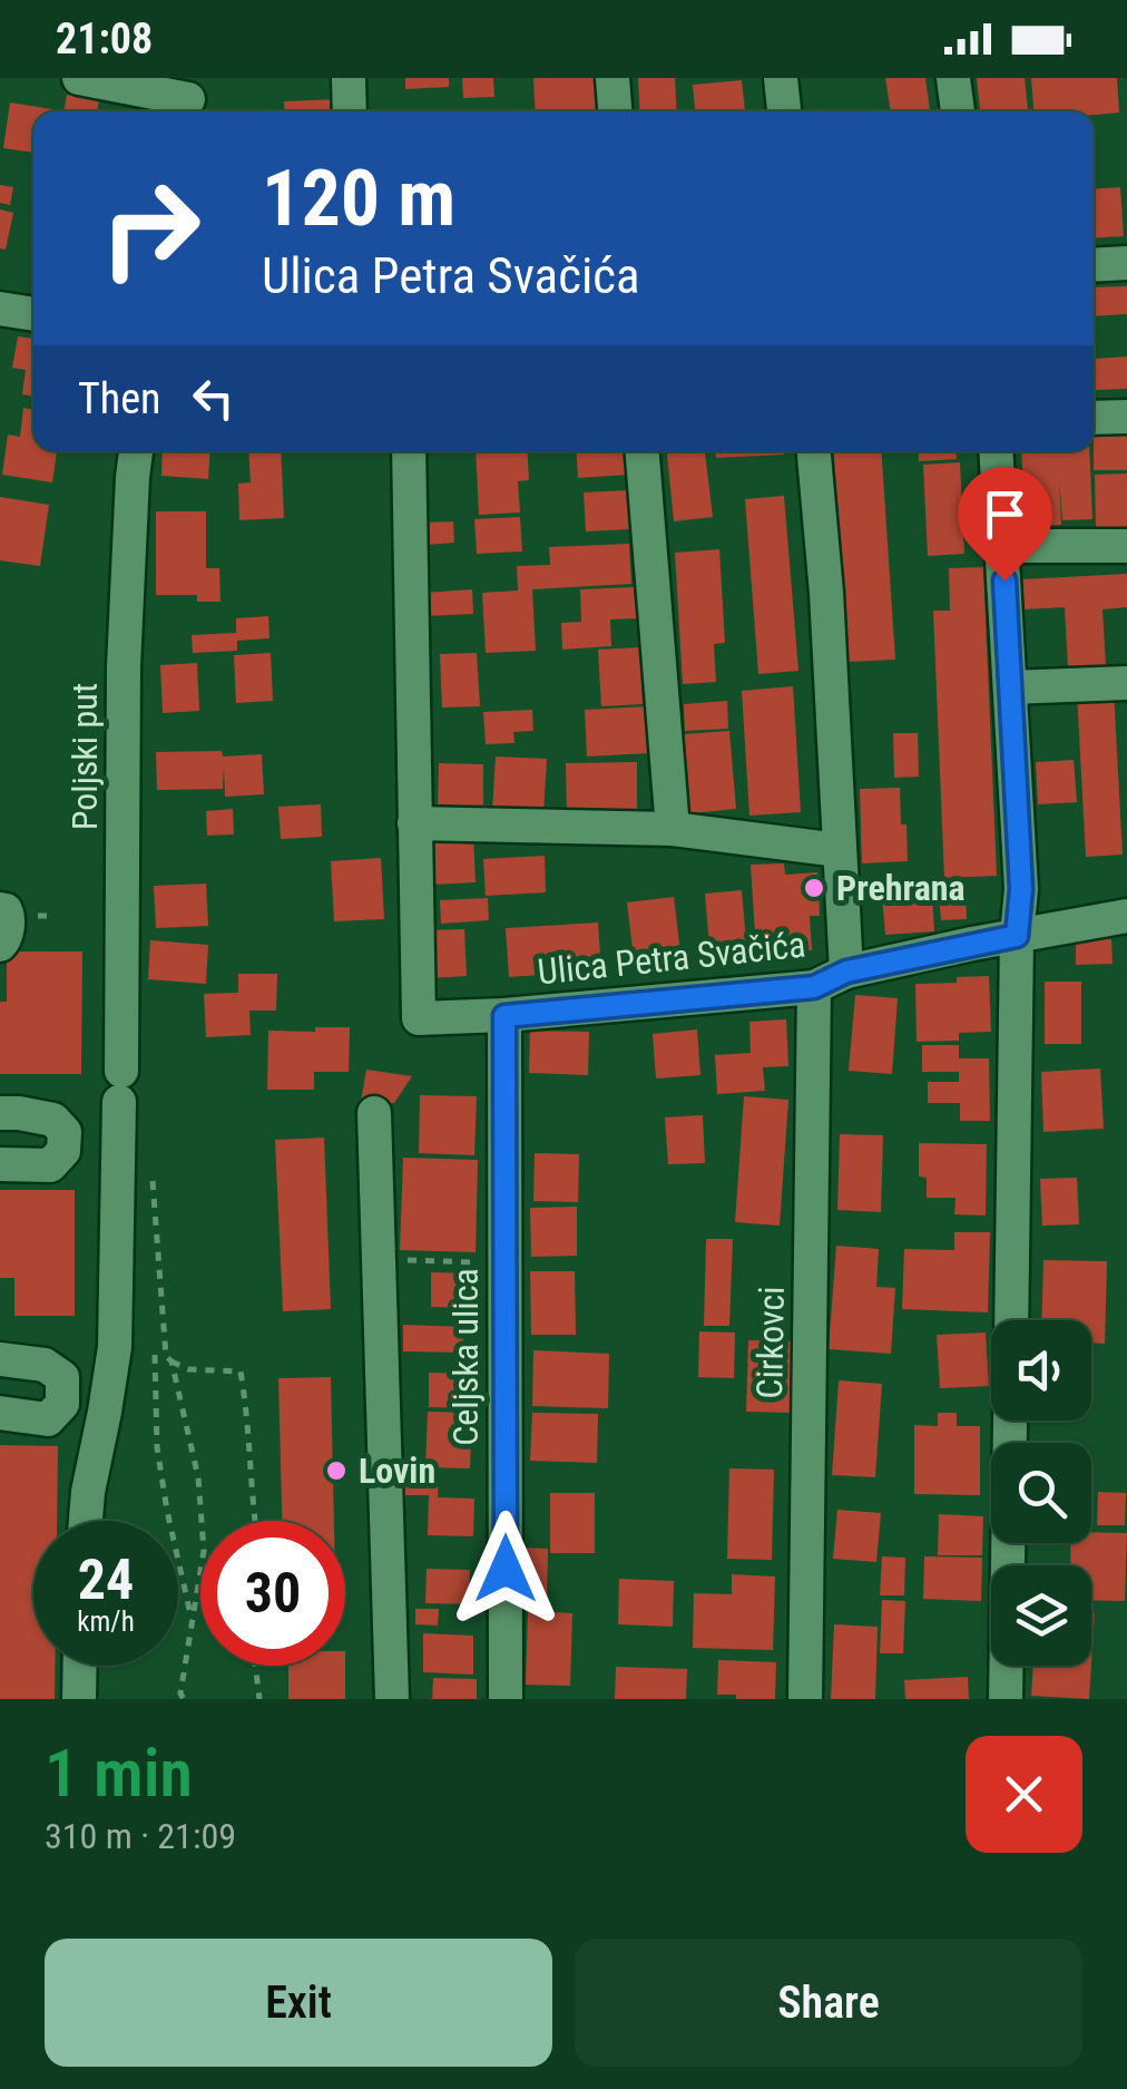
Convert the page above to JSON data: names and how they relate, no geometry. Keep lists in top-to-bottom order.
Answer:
{
  "streets": {
    "street": [
      "Poljski put",
      "Ulica Petra Svačića",
      "Cirkovci",
      "Celjska ulica"
    ]
  },
  "crossings": [
    ["Ulica Petra Svačića", "Cirkovci"],
    ["Ulica Petra Svačića", "Celjska ulica"]
  ],
  "places": ["Prehrana", "Lovin"],
  "page": {
    "status": "21:08",
    "turn": ["120 m", "Ulica Petra Svačića"],
    "then": "Then",
    "speed": "24 km/h",
    "limit": "30",
    "heading": ["1 min", "310 m · 21:09"],
    "buttons": ["Exit", "Share"]
  }
}
